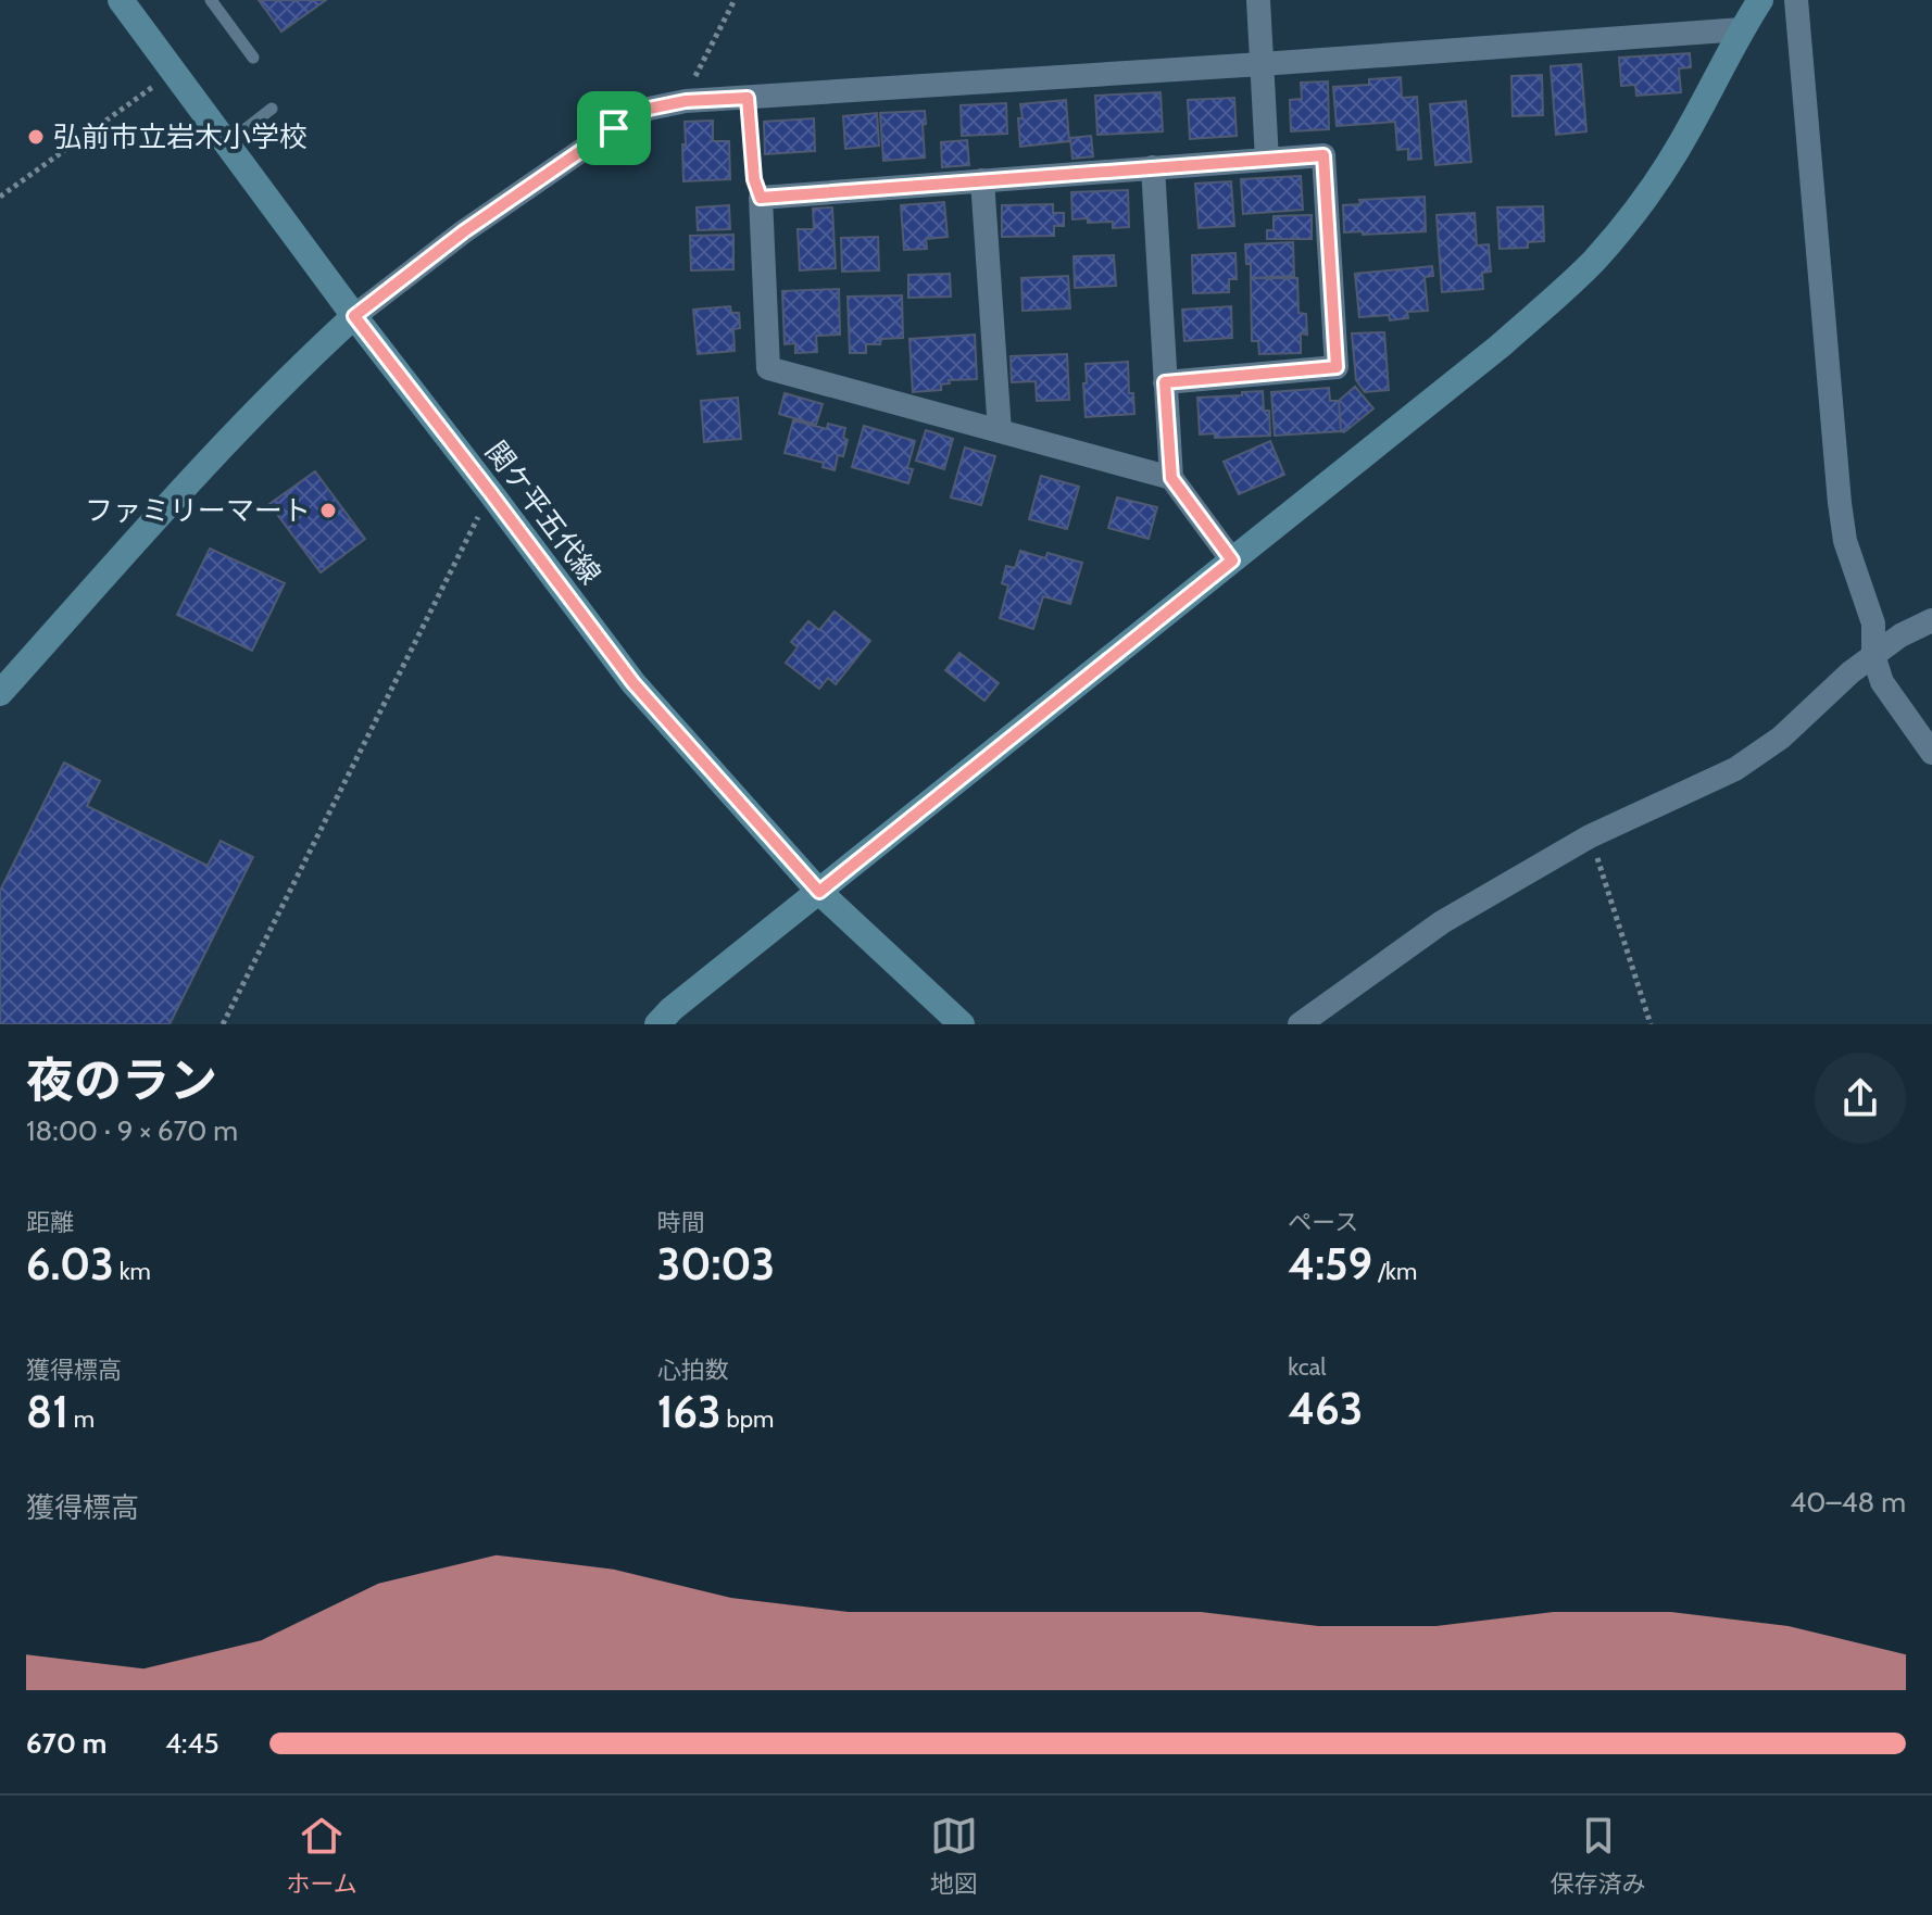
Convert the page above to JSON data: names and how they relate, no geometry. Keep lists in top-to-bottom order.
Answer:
{
  "streets": {
    "street": ["関ケ平五代線"]
  },
  "places": ["弘前市立岩木小学校", "ファミリーマート"],
  "page": {
    "heading": ["夜のラン", "18:00 · 9 × 670 m"],
    "stats": [
      ["距離", "6.03 km"],
      ["時間", "30:03"],
      ["ペース", "4:59 /km"],
      ["獲得標高", "81 m"],
      ["心拍数", "163 bpm"],
      ["kcal", "463"]
    ],
    "chart": ["獲得標高", "40–48 m"],
    "list": [
      {
        "name": "670 m",
        "note": "4:45"
      }
    ],
    "tabs": ["ホーム", "地図", "保存済み"]
  }
}
